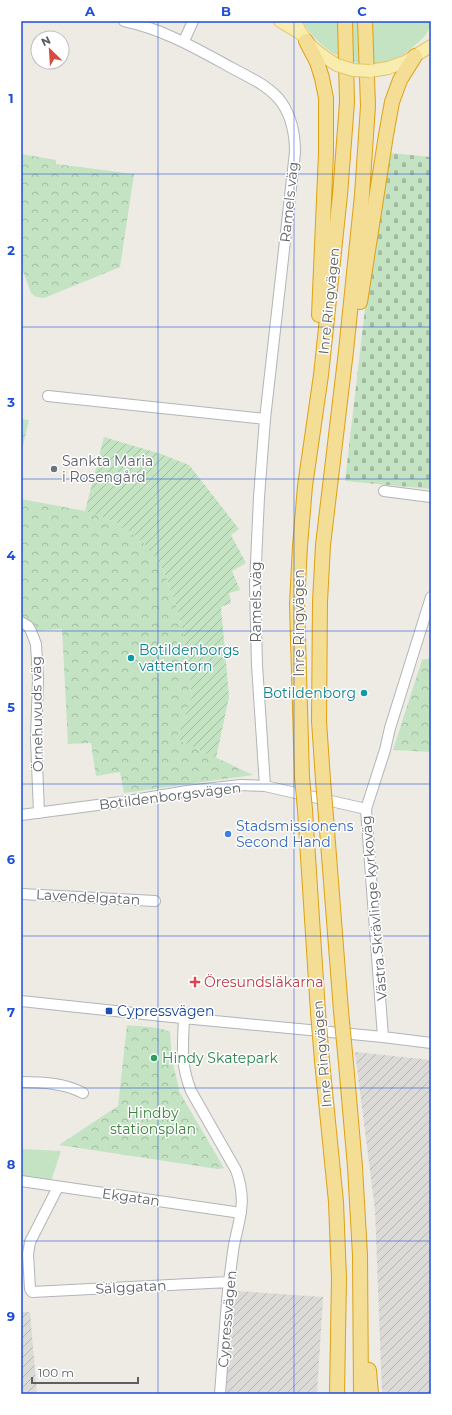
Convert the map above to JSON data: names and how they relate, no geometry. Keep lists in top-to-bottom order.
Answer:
{
  "streets": {
    "highway": ["Inre Ringvägen"],
    "street": [
      "Ramels väg",
      "Örnehuvuds väg",
      "Botildenborgsvägen",
      "Lavendelgatan",
      "Västra Skrävlinge kyrkoväg",
      "Ekgatan",
      "Sälggatan",
      "Cypressvägen"
    ]
  },
  "crossings": [
    ["Ramels väg", "Botildenborgsvägen"],
    ["Örnehuvuds väg", "Botildenborgsvägen"],
    ["Botildenborgsvägen", "Västra Skrävlinge kyrkoväg"],
    ["Ekgatan", "Sälggatan"],
    ["Ekgatan", "Cypressvägen"],
    ["Sälggatan", "Cypressvägen"]
  ],
  "parks": ["Hindby stationsplan"],
  "places": {
    "other": [
      "Sankta Maria i Rosengård",
      "Botildenborgs vattentorn",
      "Botildenborg",
      "Stadsmissionens Second Hand",
      "Hindy Skatepark"
    ],
    "health": ["Öresundsläkarna"],
    "transit": ["Cypressvägen"]
  },
  "scale_bar": "100 m",
  "north": "top left",
  "grid": {
    "columns": ["A", "B", "C"],
    "rows": [
      "1",
      "2",
      "3",
      "4",
      "5",
      "6",
      "7",
      "8",
      "9"
    ]
  }
}
